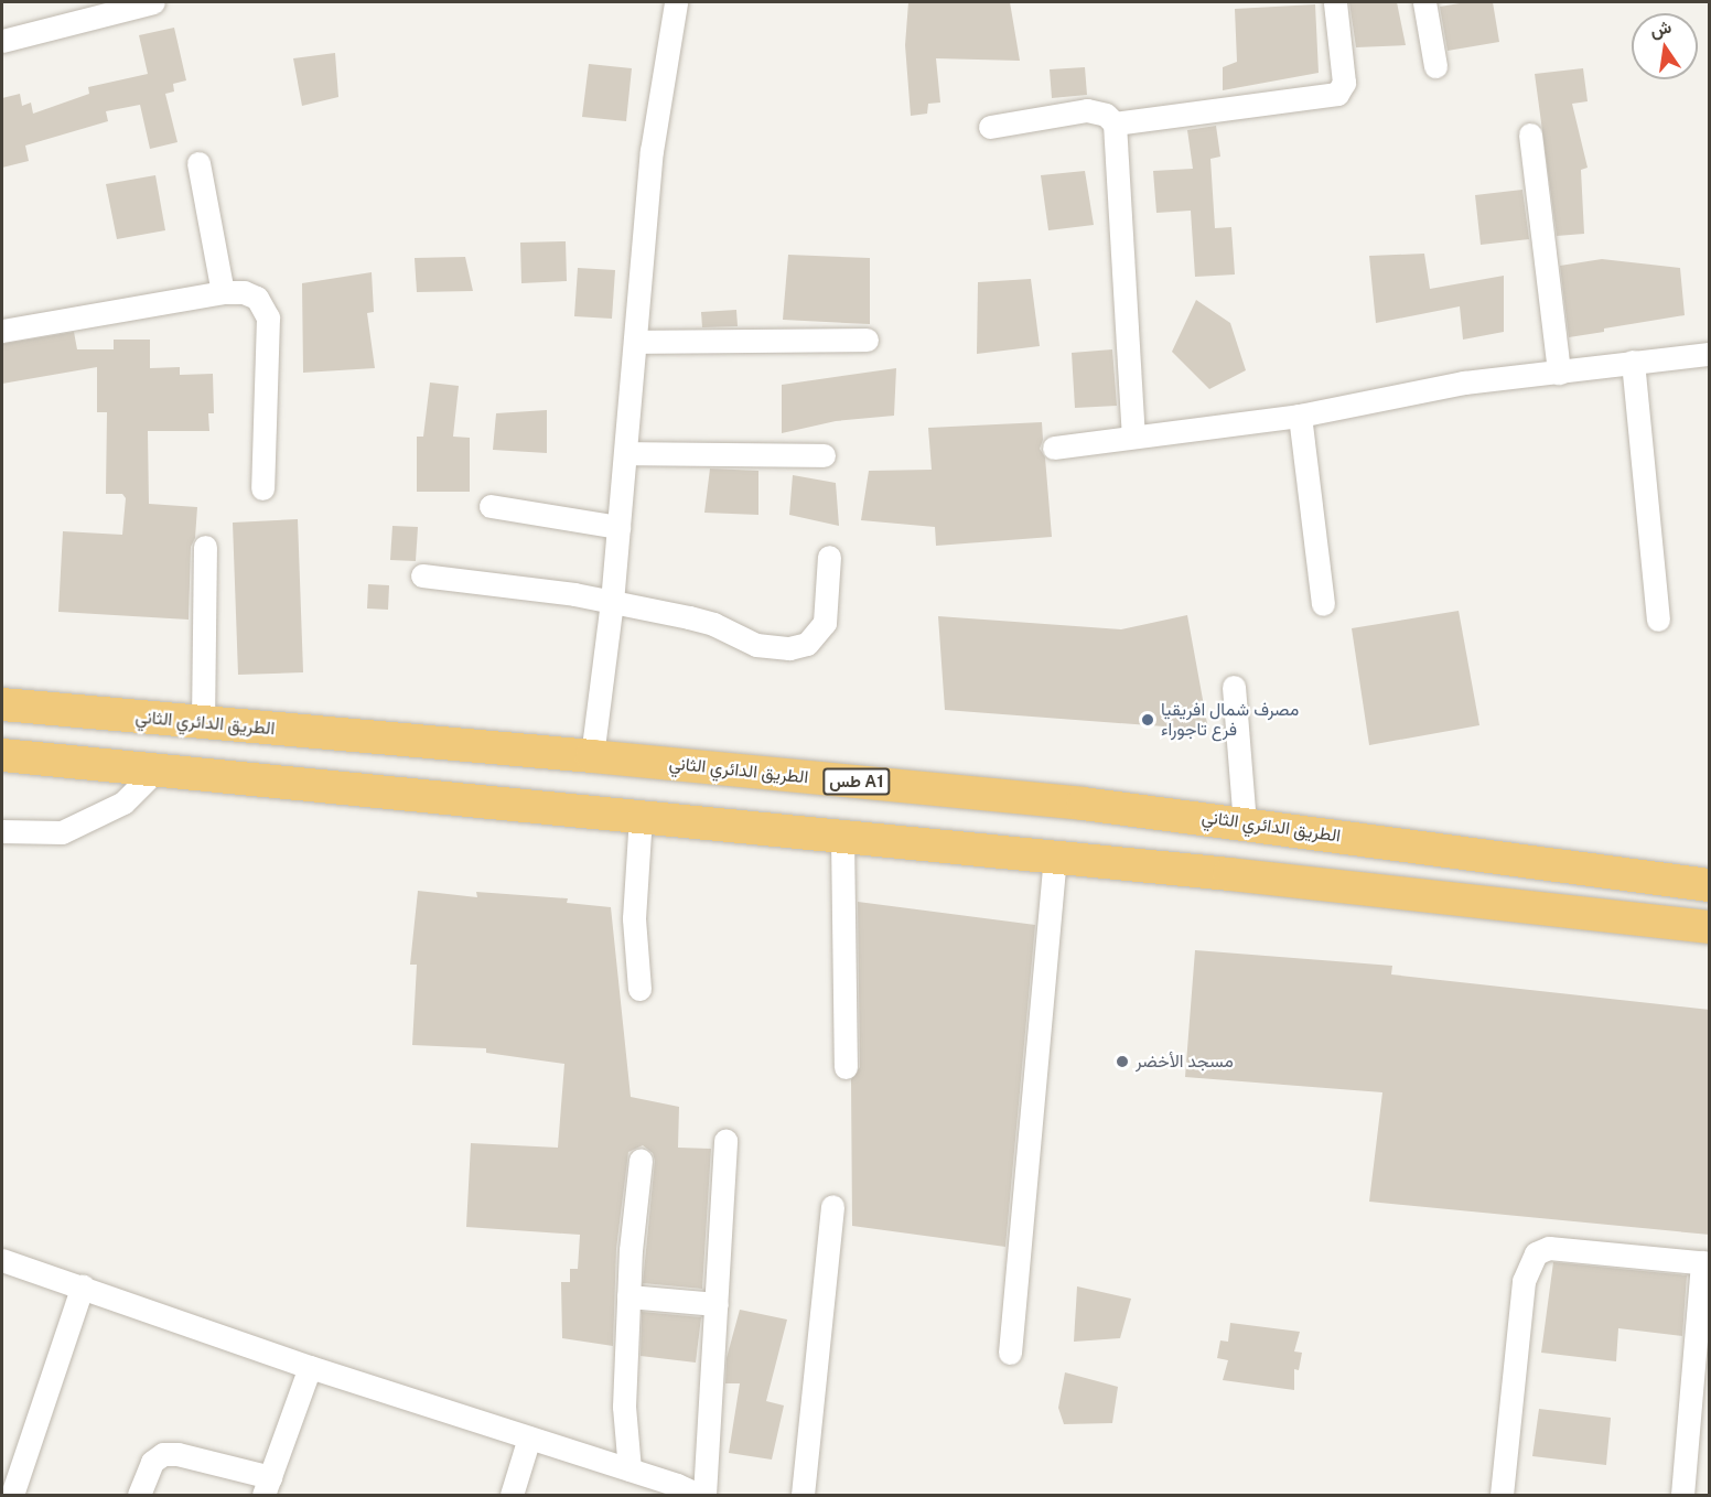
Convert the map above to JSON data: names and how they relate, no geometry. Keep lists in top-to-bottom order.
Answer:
{
  "streets": {
    "highway": ["الطريق الدائري الثاني", "طس A1"]
  },
  "places": ["مصرف شمال افريقيا فرع تاجوراء", "مسجد الأخضر"],
  "north": "top"
}
